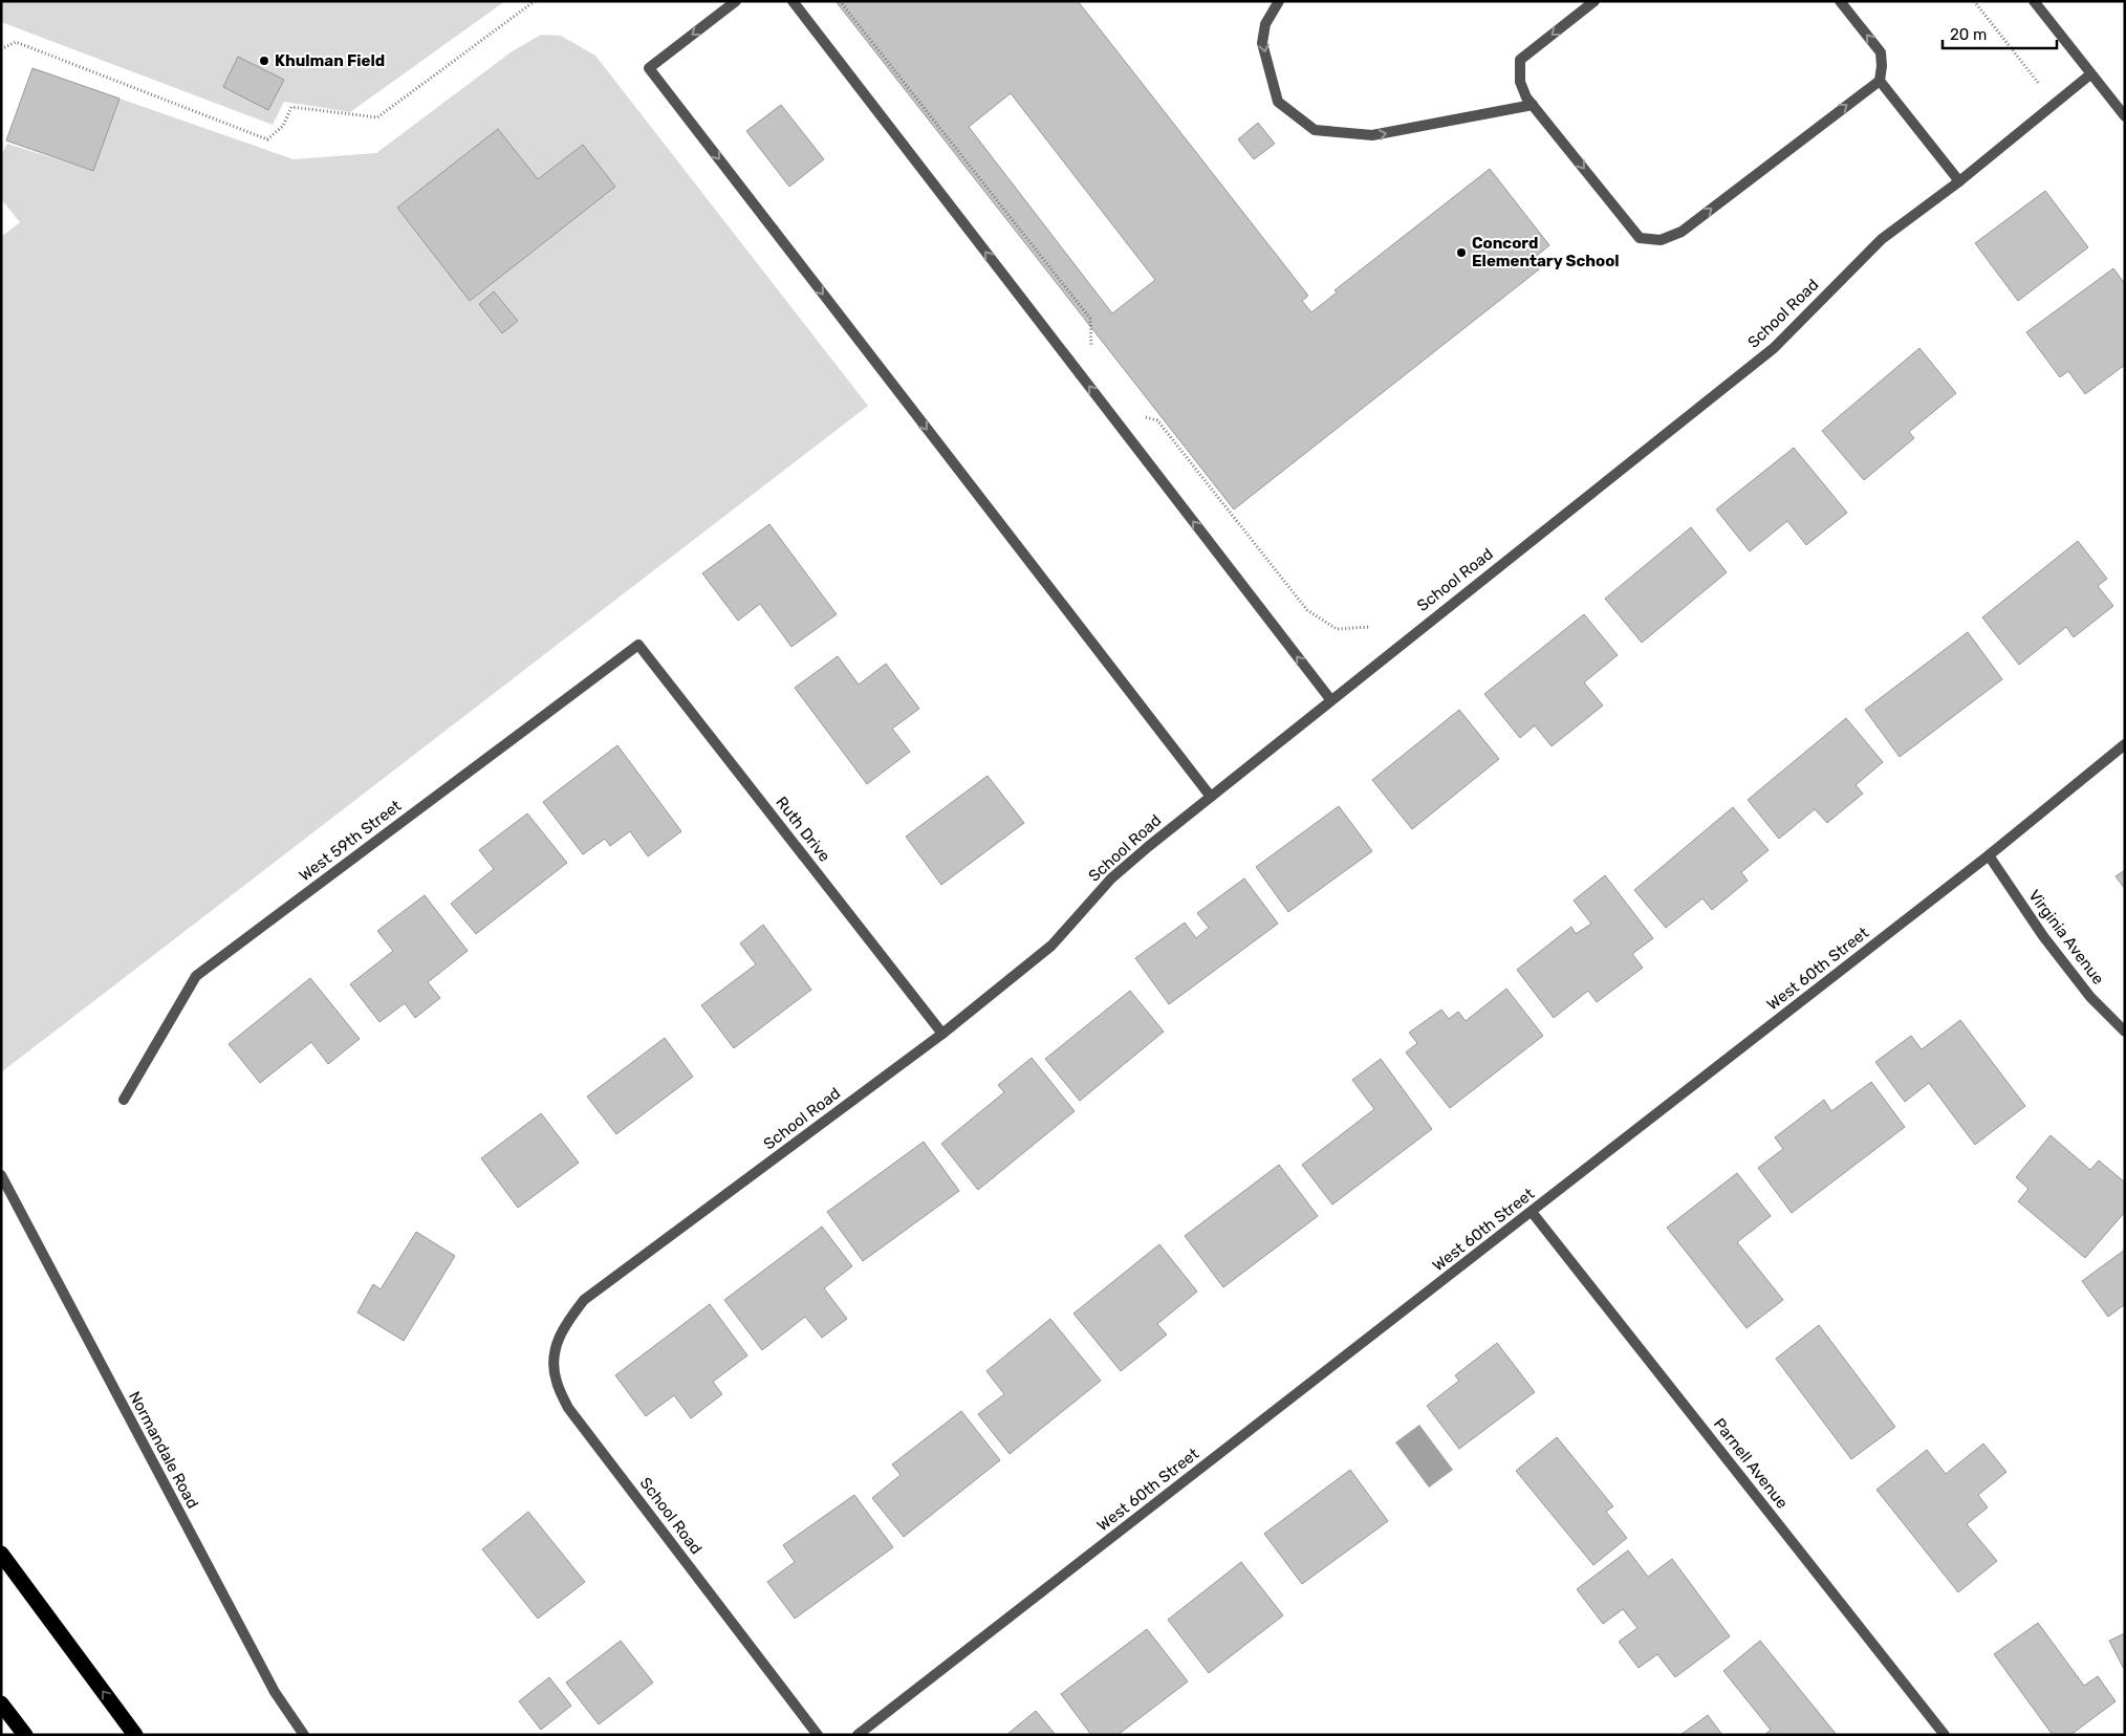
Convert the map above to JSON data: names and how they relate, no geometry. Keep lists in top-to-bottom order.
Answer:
{
  "streets": {
    "street": [
      "School Road",
      "Ruth Drive",
      "West 59th Street",
      "Virginia Avenue",
      "West 60th Street",
      "Normandale Road",
      "Parnell Avenue"
    ]
  },
  "crossings": [
    ["School Road", "Ruth Drive"],
    ["Ruth Drive", "West 59th Street"],
    ["Virginia Avenue", "West 60th Street"],
    ["West 60th Street", "Parnell Avenue"]
  ],
  "places": ["Khulman Field", "Concord Elementary School"],
  "scale_bar": "20 m"
}
